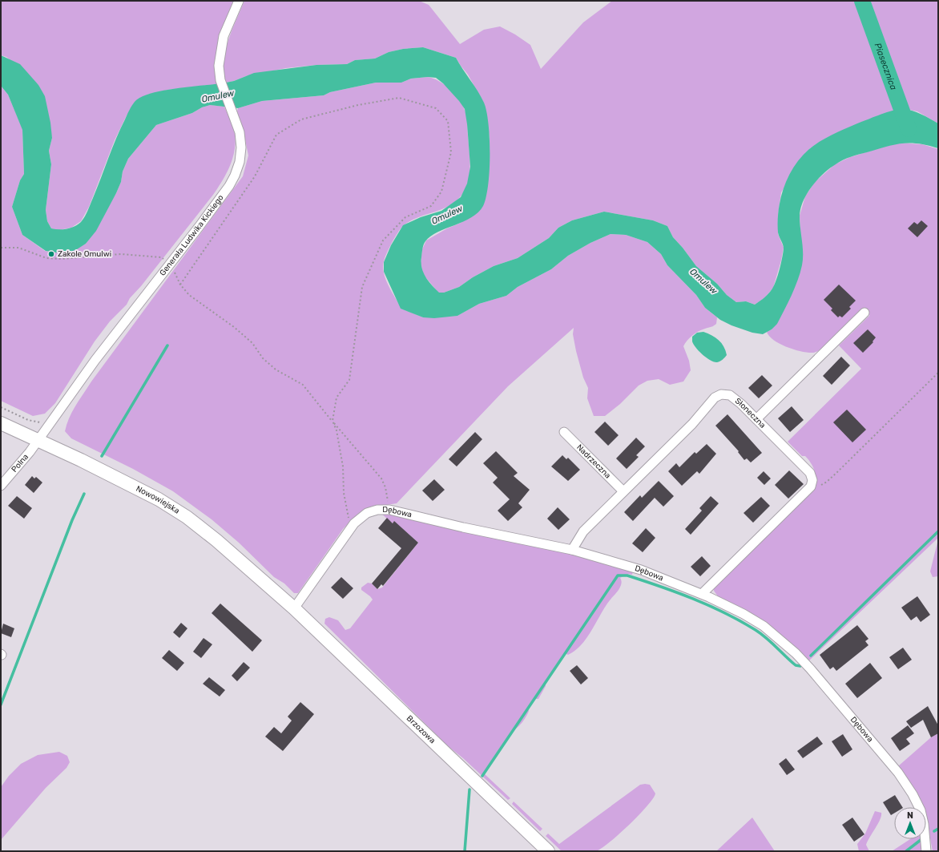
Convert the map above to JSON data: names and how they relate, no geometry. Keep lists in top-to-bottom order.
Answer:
{
  "streets": {
    "main road": ["Nowowiejska", "Brzozowa"],
    "street": [
      "Generała Ludwika Kickiego",
      "Słoneczna",
      "Nadrzeczna",
      "Polna",
      "Dębowa"
    ]
  },
  "crossings": [
    ["Generała Ludwika Kickiego", "Polna"],
    ["Generała Ludwika Kickiego", "Nowowiejska"],
    ["Słoneczna", "Nadrzeczna"],
    ["Słoneczna", "Dębowa"],
    ["Polna", "Nowowiejska"],
    ["Nowowiejska", "Dębowa"],
    ["Nowowiejska", "Brzozowa"],
    ["Dębowa", "Brzozowa"]
  ],
  "water": ["Piasecznica", "Omulew"],
  "places": ["Zakole Omulwi"],
  "north": "top"
}
